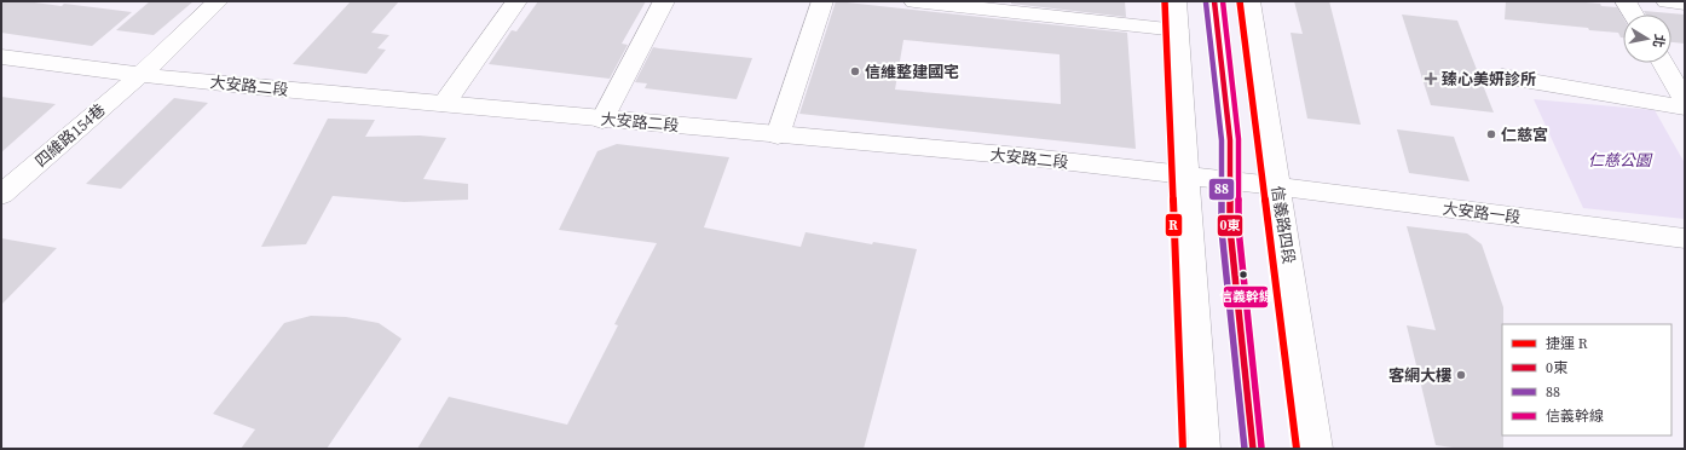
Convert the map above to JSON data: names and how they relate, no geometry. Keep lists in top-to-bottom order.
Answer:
{
  "streets": {
    "street": [
      "大安路二段",
      "四維路154巷",
      "大安路一段",
      "信義路四段"
    ]
  },
  "crossings": [
    ["大安路二段", "四維路154巷"],
    ["大安路二段", "大安路一段"],
    ["大安路二段", "信義路四段"],
    ["大安路一段", "信義路四段"]
  ],
  "parks": ["仁慈公園"],
  "places": {
    "other": ["信維整建國宅", "仁慈宮", "客網大樓"],
    "health": ["臻心美妍診所"]
  },
  "lines": [
    "metro line R",
    "transit line 0東",
    "transit line 信義幹線",
    "transit line 88"
  ],
  "legend": [
    "捷運 R",
    "0東",
    "88",
    "信義幹線"
  ],
  "north": "right"
}
